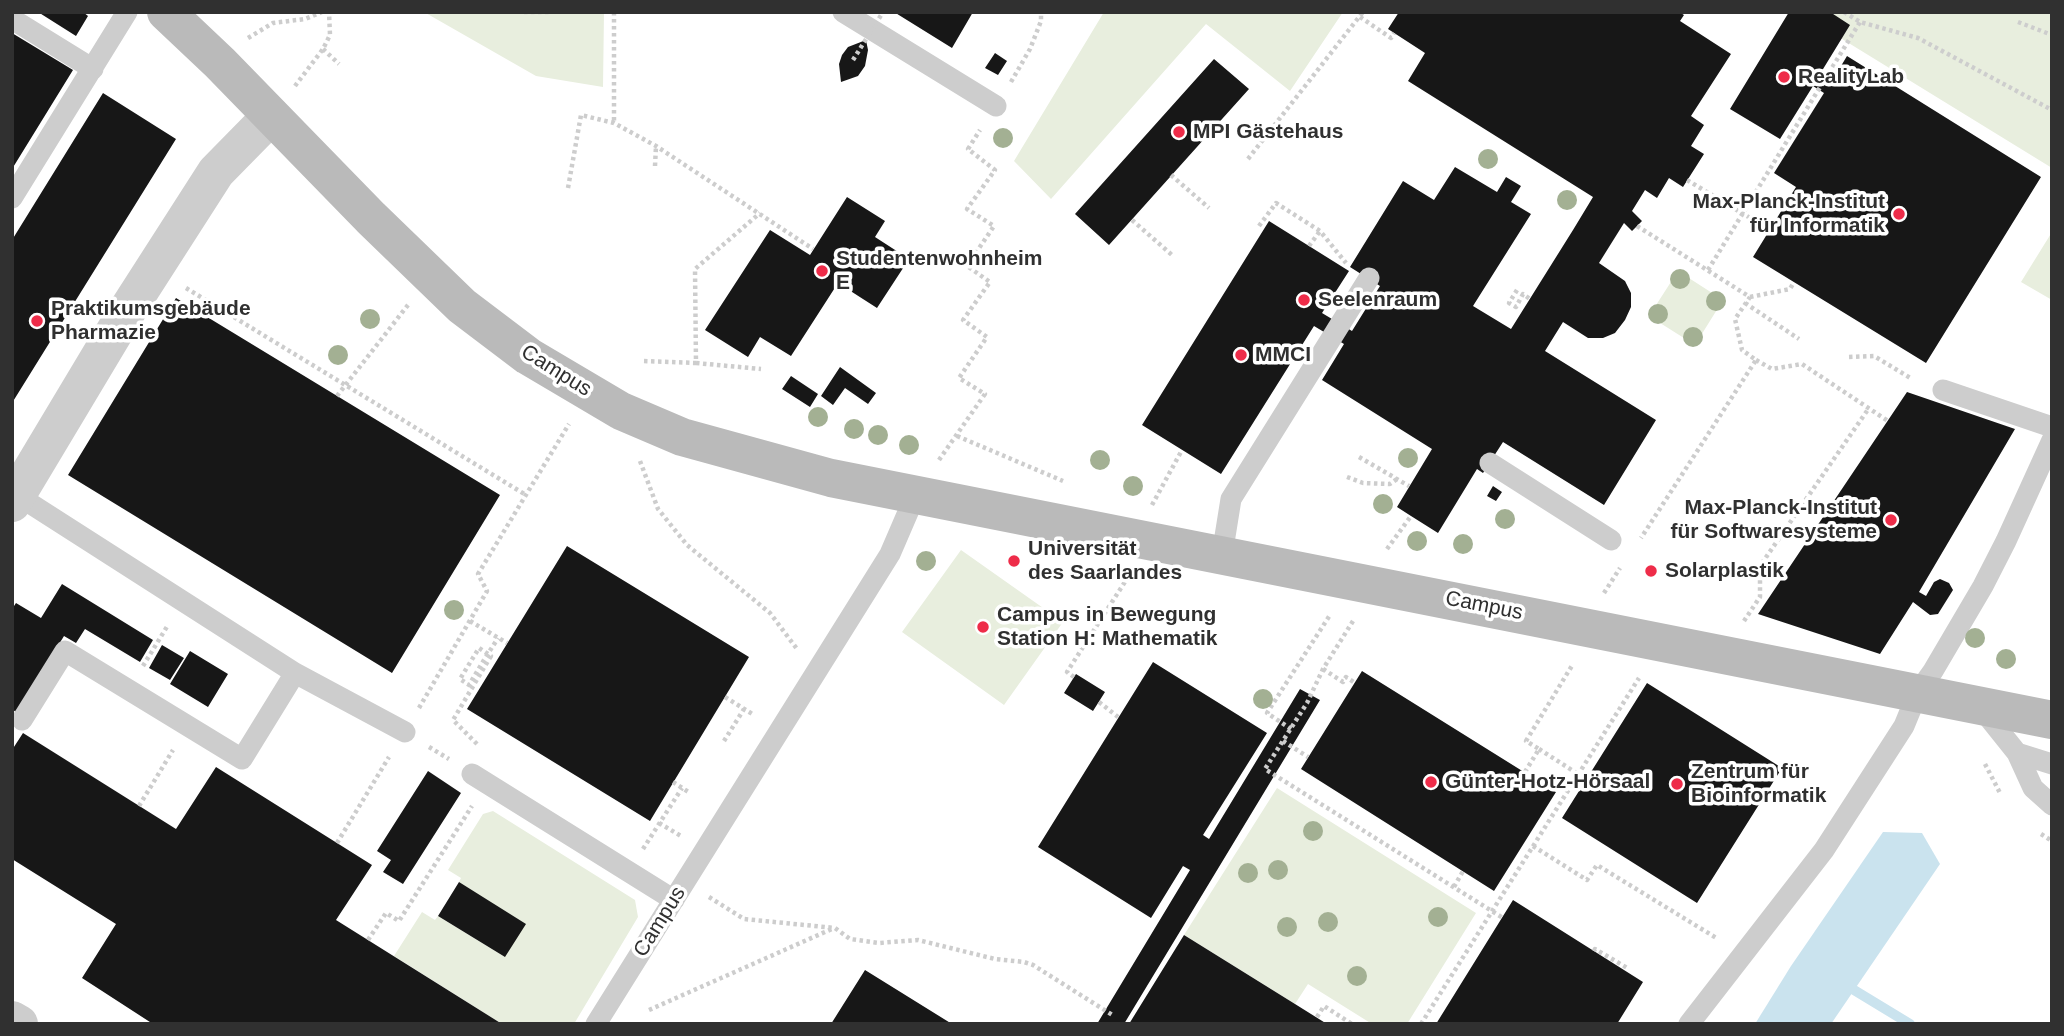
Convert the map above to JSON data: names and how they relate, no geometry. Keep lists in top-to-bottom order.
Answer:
{
  "streets": {
    "street": ["Campus"]
  },
  "places": [
    "RealityLab",
    "MPI Gästehaus",
    "Max-Planck-Institut für Informatik",
    "Studentenwohnheim E",
    "Seelenraum",
    "Praktikumsgebäude Pharmazie",
    "MMCI",
    "Max-Planck-Institut für Softwaresysteme",
    "Universität des Saarlandes",
    "Solarplastik",
    "Campus in Bewegung Station H: Mathematik",
    "Günter-Hotz-Hörsaal",
    "Zentrum für Bioinformatik"
  ]
}
